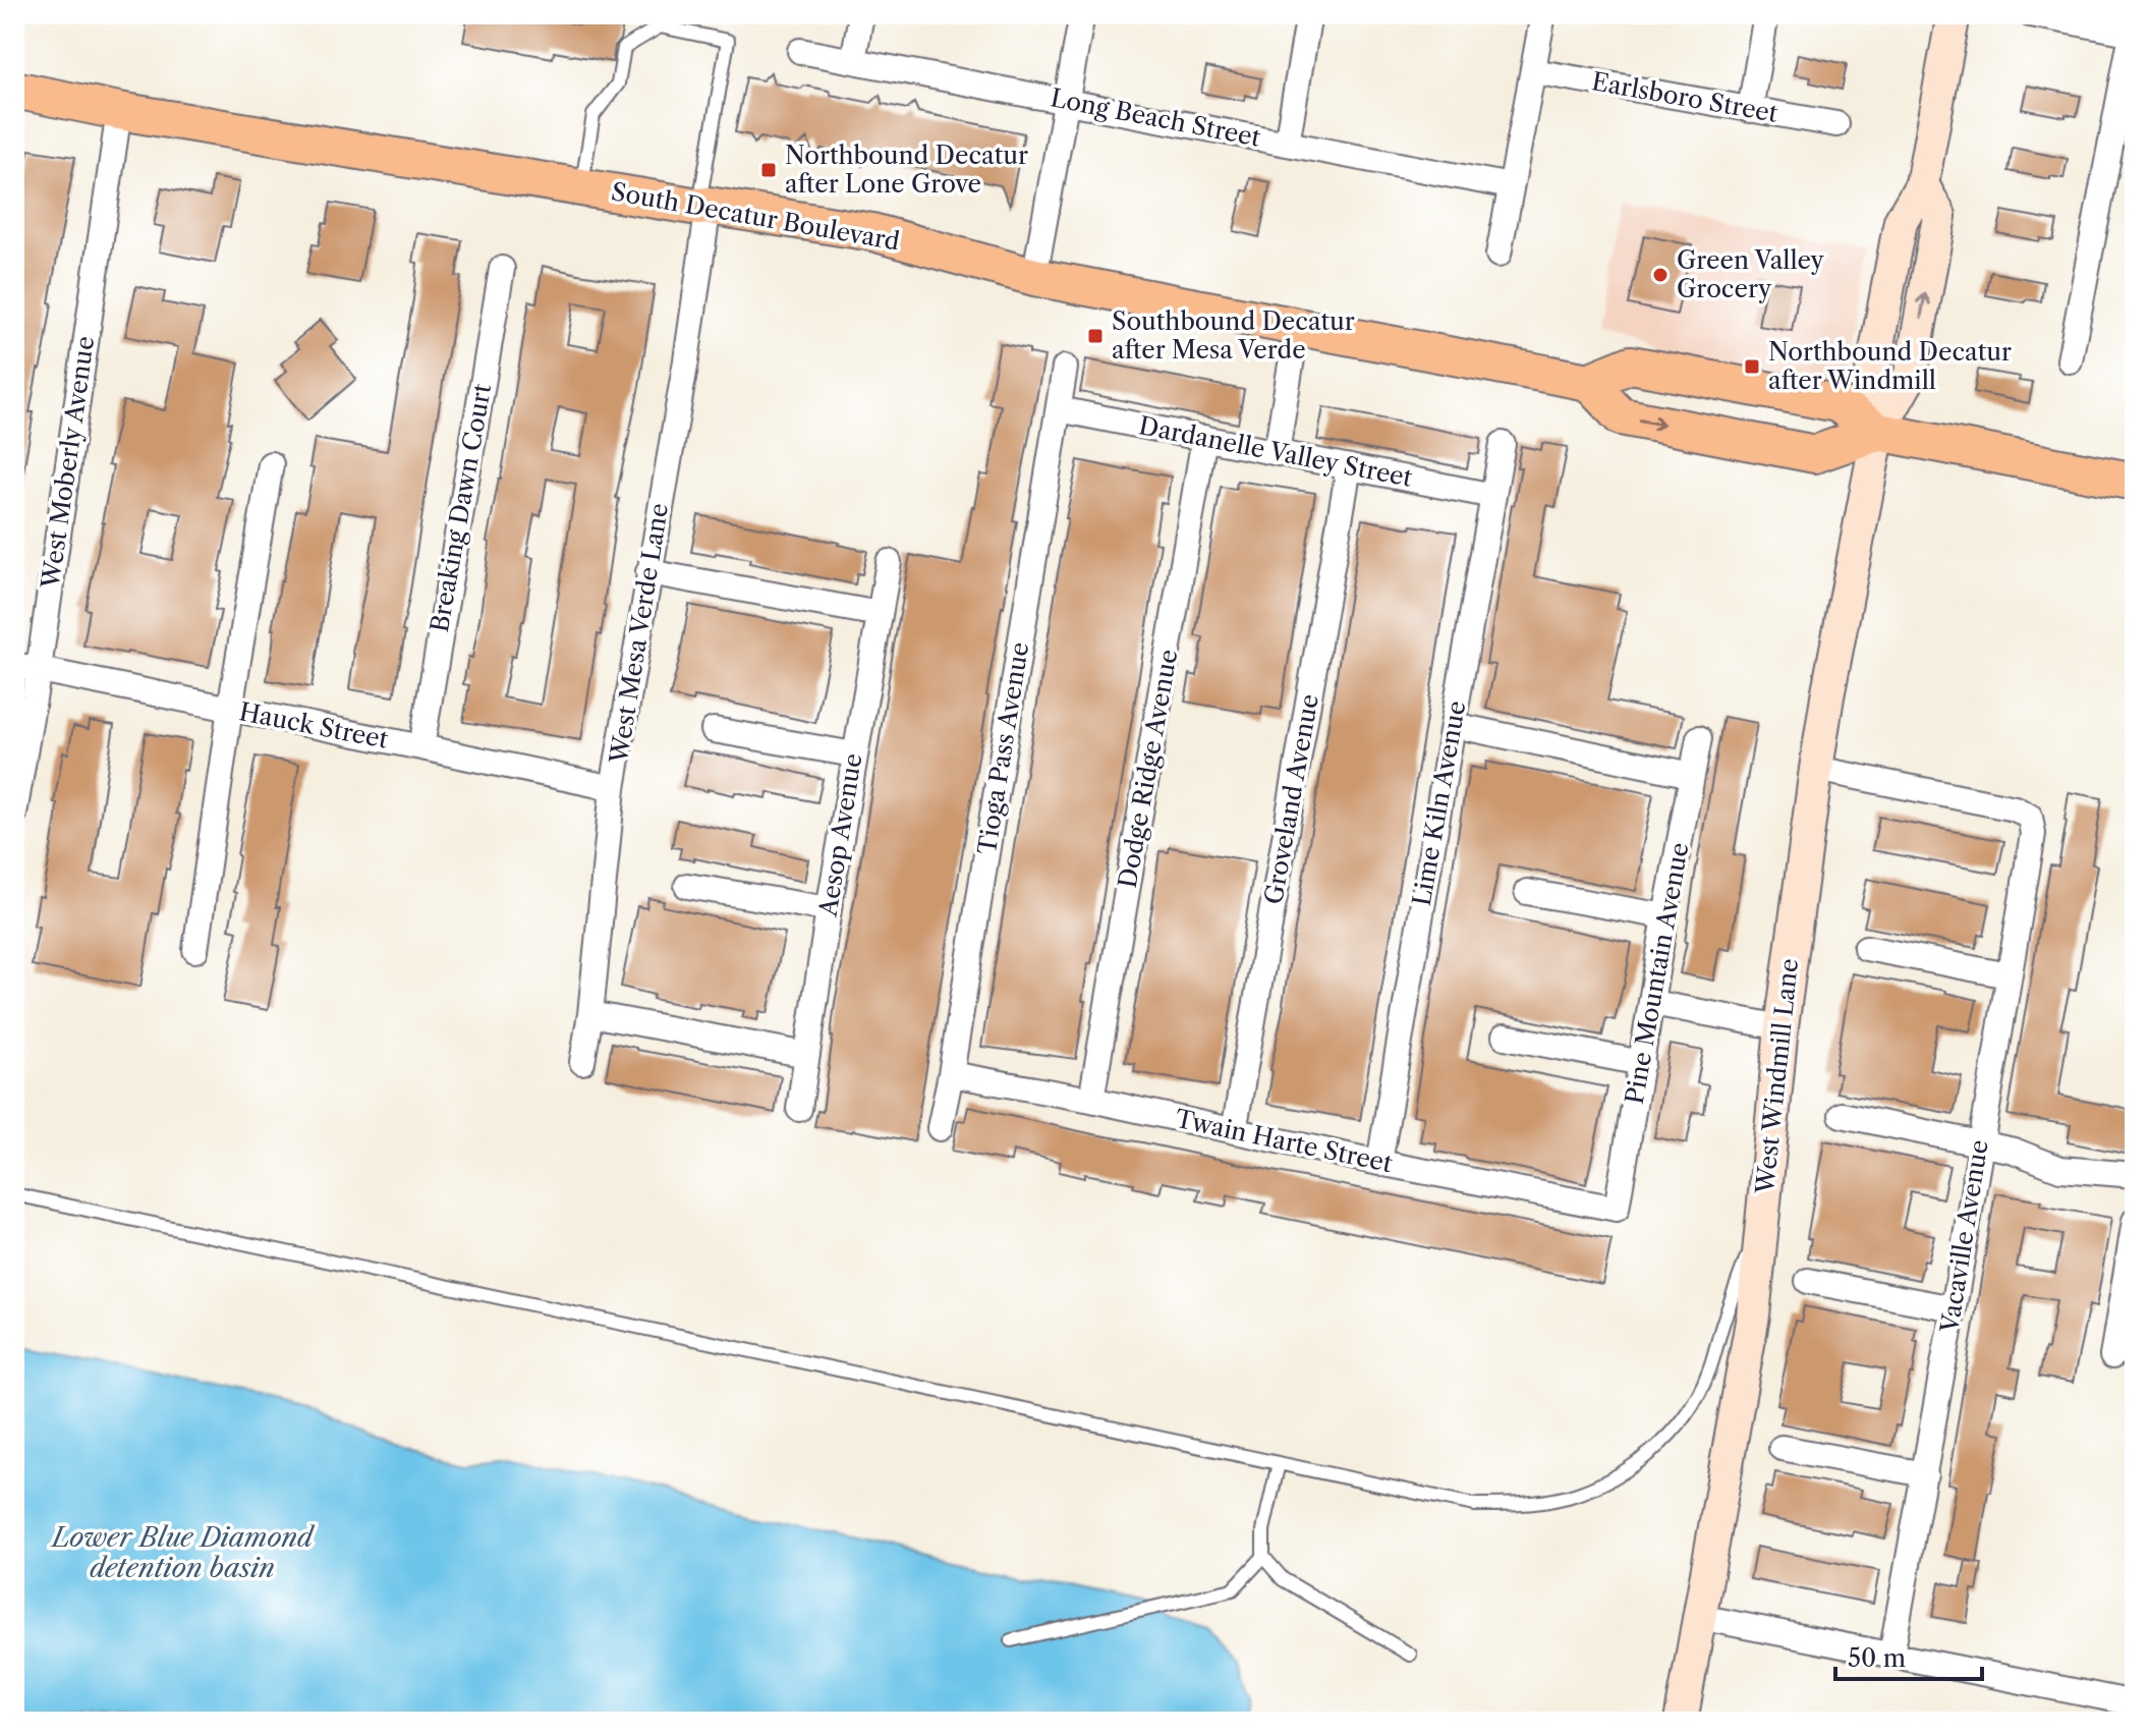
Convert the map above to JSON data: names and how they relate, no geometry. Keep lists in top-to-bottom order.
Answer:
{
  "streets": {
    "main road": ["South Decatur Boulevard"],
    "street": [
      "Earlsboro Street",
      "Long Beach Street",
      "Dardanelle Valley Street",
      "West Moberly Avenue",
      "Breaking Dawn Court",
      "West Mesa Verde Lane",
      "Hauck Street",
      "Tioga Pass Avenue",
      "Dodge Ridge Avenue",
      "Groveland Avenue",
      "Lime Kiln Avenue",
      "Aesop Avenue",
      "Pine Mountain Avenue",
      "West Windmill Lane",
      "Twain Harte Street",
      "Vacaville Avenue"
    ]
  },
  "crossings": [
    ["South Decatur Boulevard", "West Moberly Avenue"],
    ["South Decatur Boulevard", "West Mesa Verde Lane"],
    ["Dardanelle Valley Street", "Tioga Pass Avenue"],
    ["Dardanelle Valley Street", "Dodge Ridge Avenue"],
    ["Dardanelle Valley Street", "Groveland Avenue"],
    ["Dardanelle Valley Street", "Lime Kiln Avenue"],
    ["West Moberly Avenue", "Hauck Street"],
    ["Breaking Dawn Court", "Hauck Street"],
    ["West Mesa Verde Lane", "Hauck Street"],
    ["Tioga Pass Avenue", "Twain Harte Street"],
    ["Dodge Ridge Avenue", "Twain Harte Street"],
    ["Groveland Avenue", "Twain Harte Street"],
    ["Lime Kiln Avenue", "Twain Harte Street"],
    ["Pine Mountain Avenue", "Twain Harte Street"],
    ["West Windmill Lane", "Vacaville Avenue"]
  ],
  "water": ["Lower Blue Diamond detention basin"],
  "places": {
    "transit": ["Northbound Decatur after Lone Grove", "Southbound Decatur after Mesa Verde", "Northbound Decatur after Windmill"],
    "other": ["Green Valley Grocery"]
  },
  "scale_bar": "50 m"
}
